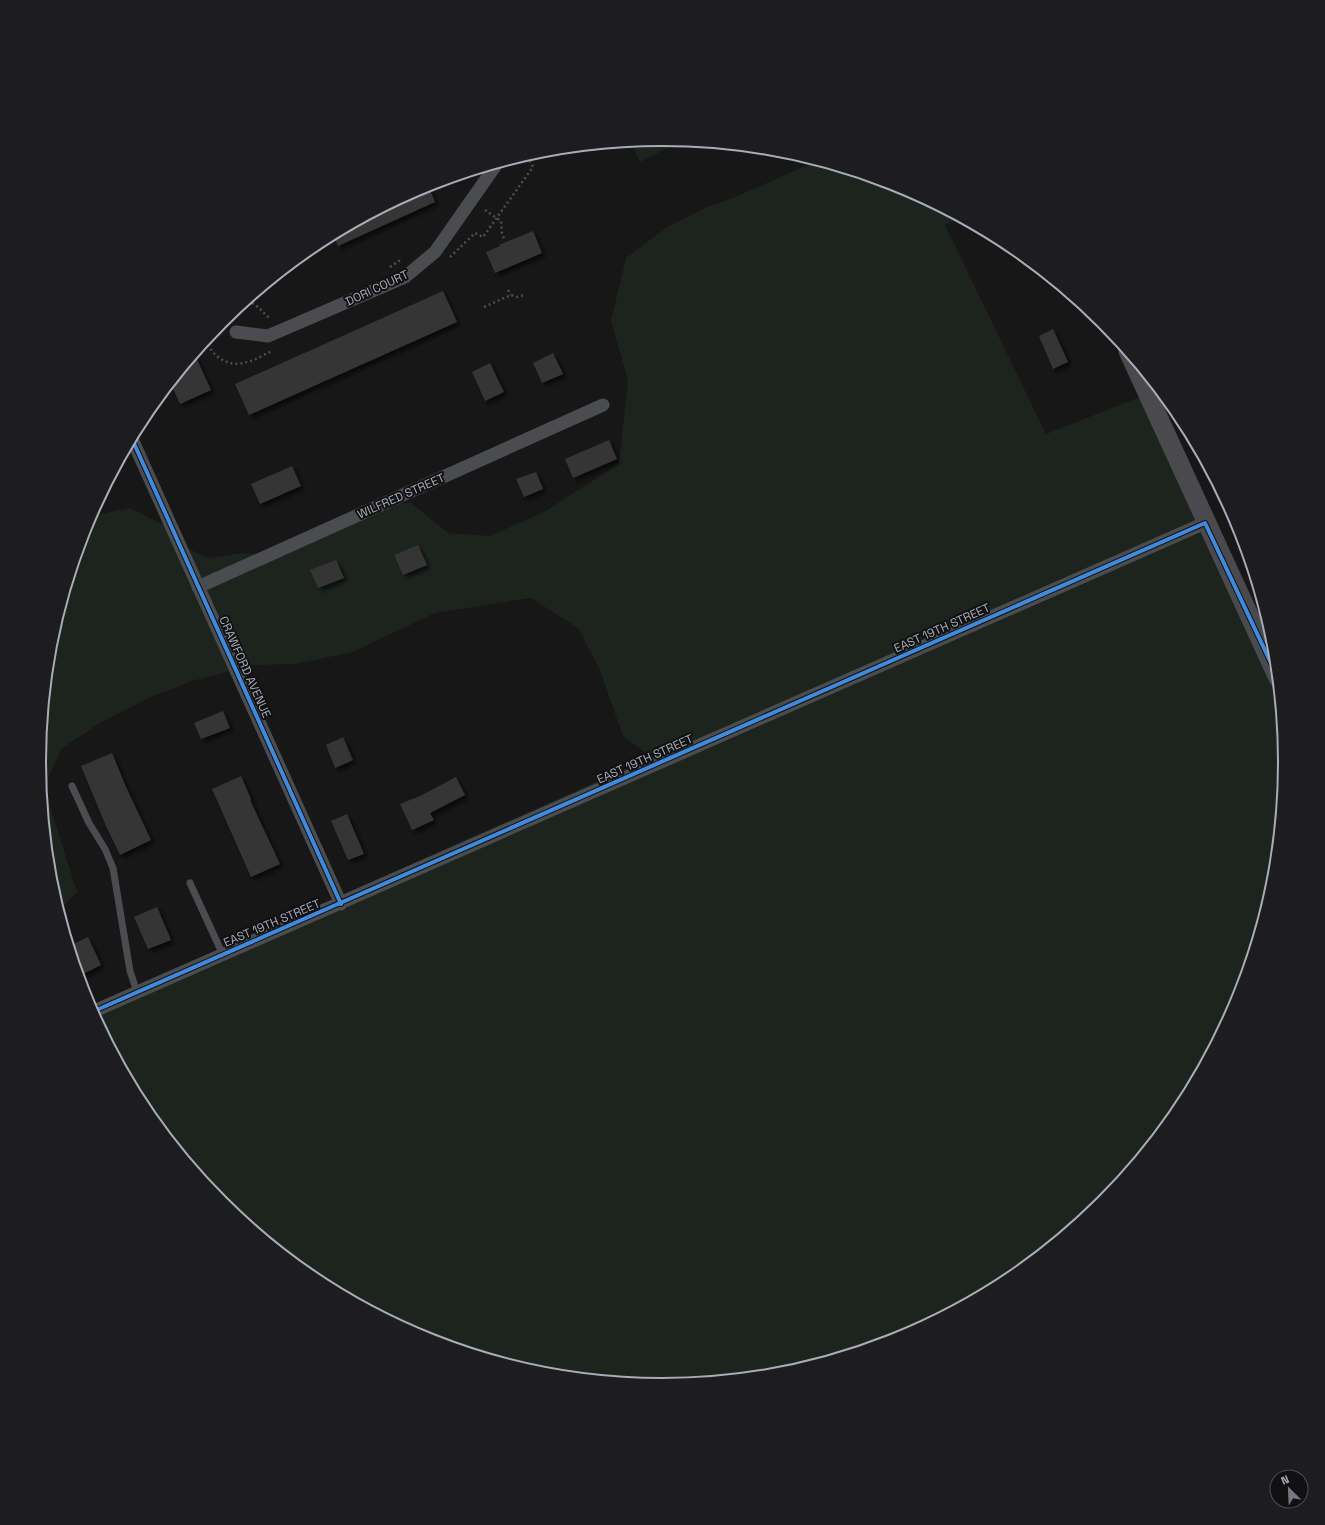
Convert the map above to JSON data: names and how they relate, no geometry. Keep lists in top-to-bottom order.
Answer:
{
  "streets": {
    "street": [
      "DORI COURT",
      "WILFRED STREET",
      "EAST 19TH STREET",
      "CRAWFORD AVENUE"
    ]
  },
  "crossings": [
    ["WILFRED STREET", "CRAWFORD AVENUE"],
    ["EAST 19TH STREET", "CRAWFORD AVENUE"]
  ],
  "north": "top left"
}
